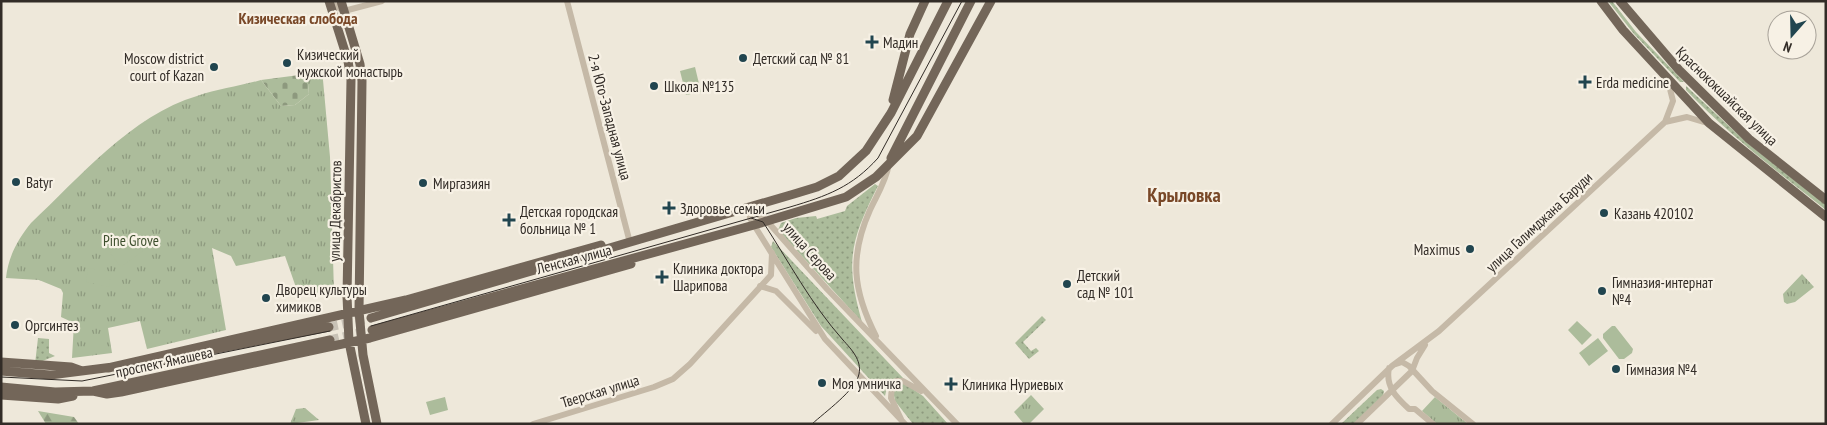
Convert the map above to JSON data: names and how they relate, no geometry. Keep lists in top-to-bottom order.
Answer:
{
  "streets": {
    "main road": [
      "Краснококшайская улица",
      "улица Декабристов",
      "Ленская улица",
      "проспект Ямашева"
    ],
    "street": [
      "2-я Юго-Западная улица",
      "улица Галимджана Баруди",
      "улица Серова",
      "Тверская улица"
    ]
  },
  "crossings": [
    ["Краснококшайская улица", "улица Галимджана Баруди"],
    ["улица Серова", "Ленская улица"],
    ["улица Серова", "Тверская улица"]
  ],
  "districts": ["Кизическая слобода", "Крыловка"],
  "parks": ["Pine Grove"],
  "places": {
    "health": [
      "Мадин",
      "Erda medicine",
      "Здоровье семьи",
      "Детская городская больница № 1",
      "Клиника доктора Шарипова",
      "Клиника Нуриевых"
    ],
    "other": [
      "Детский сад № 81",
      "Кизический мужской монастырь",
      "Moscow district court of Kazan",
      "Школа №135",
      "Batyr",
      "Миргазиян",
      "Казань 420102",
      "Maximus",
      "Детский сад № 101",
      "Гимназия-интернат №4",
      "Дворец культуры химиков",
      "Оргсинтез",
      "Гимназия №4",
      "Моя умничка"
    ]
  },
  "north": "bottom"
}
